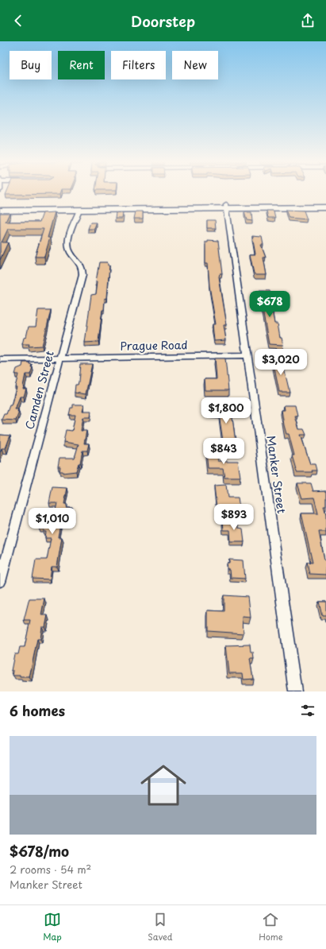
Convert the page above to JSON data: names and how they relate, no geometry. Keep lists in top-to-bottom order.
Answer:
{
  "streets": {
    "street": ["Prague Road", "Camden Street", "Manker Street"]
  },
  "crossings": [
    ["Prague Road", "Camden Street"],
    ["Prague Road", "Manker Street"]
  ],
  "page": {
    "header": "Doorstep",
    "chip": [
      "Buy",
      "Rent",
      "Filters",
      "New"
    ],
    "price": [
      "$678",
      "$3,020",
      "$1,800",
      "$843",
      "$893",
      "$1,010"
    ],
    "heading": "6 homes",
    "list": [
      {
        "name": "$678/mo",
        "note": "2 rooms · 54 m² · Manker Street"
      }
    ],
    "tabs": ["Map", "Saved", "Home"]
  }
}
